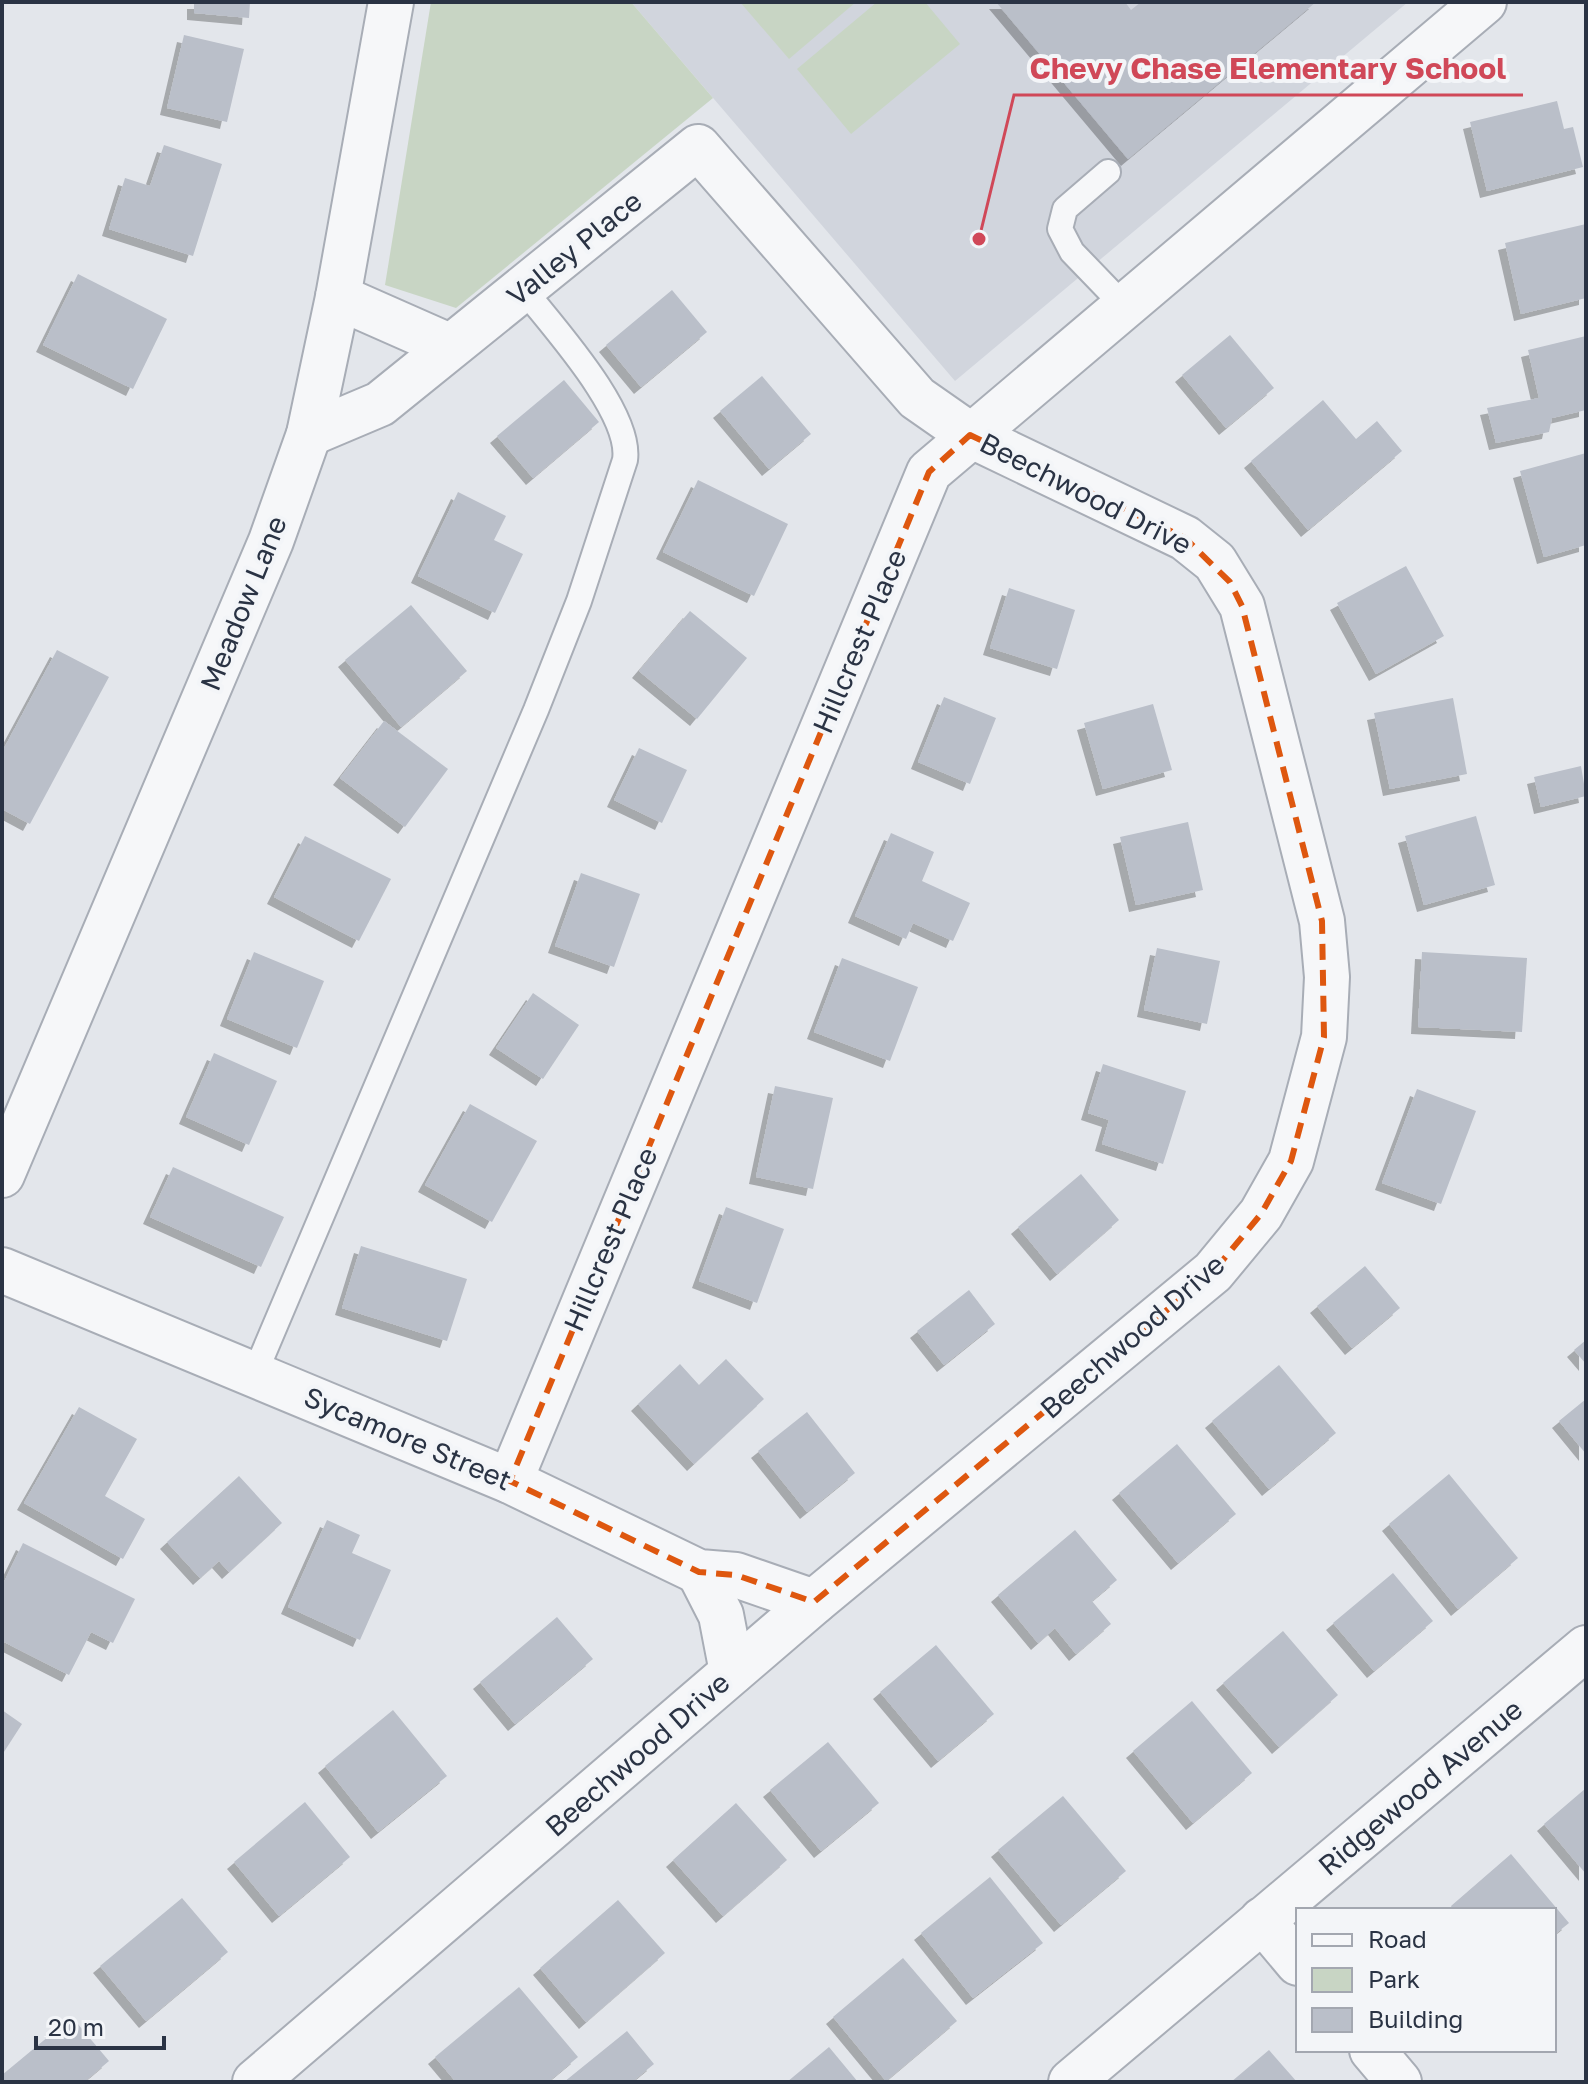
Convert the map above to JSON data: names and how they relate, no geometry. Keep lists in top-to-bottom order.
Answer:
{
  "streets": {
    "street": [
      "Valley Place",
      "Beechwood Drive",
      "Meadow Lane",
      "Hillcrest Place",
      "Sycamore Street",
      "Ridgewood Avenue"
    ]
  },
  "crossings": [
    ["Valley Place", "Beechwood Drive"],
    ["Valley Place", "Meadow Lane"],
    ["Beechwood Drive", "Hillcrest Place"],
    ["Beechwood Drive", "Sycamore Street"],
    ["Hillcrest Place", "Sycamore Street"]
  ],
  "places": ["Chevy Chase Elementary School"],
  "legend": ["Road", "Park", "Building"],
  "scale_bar": "20 m"
}
